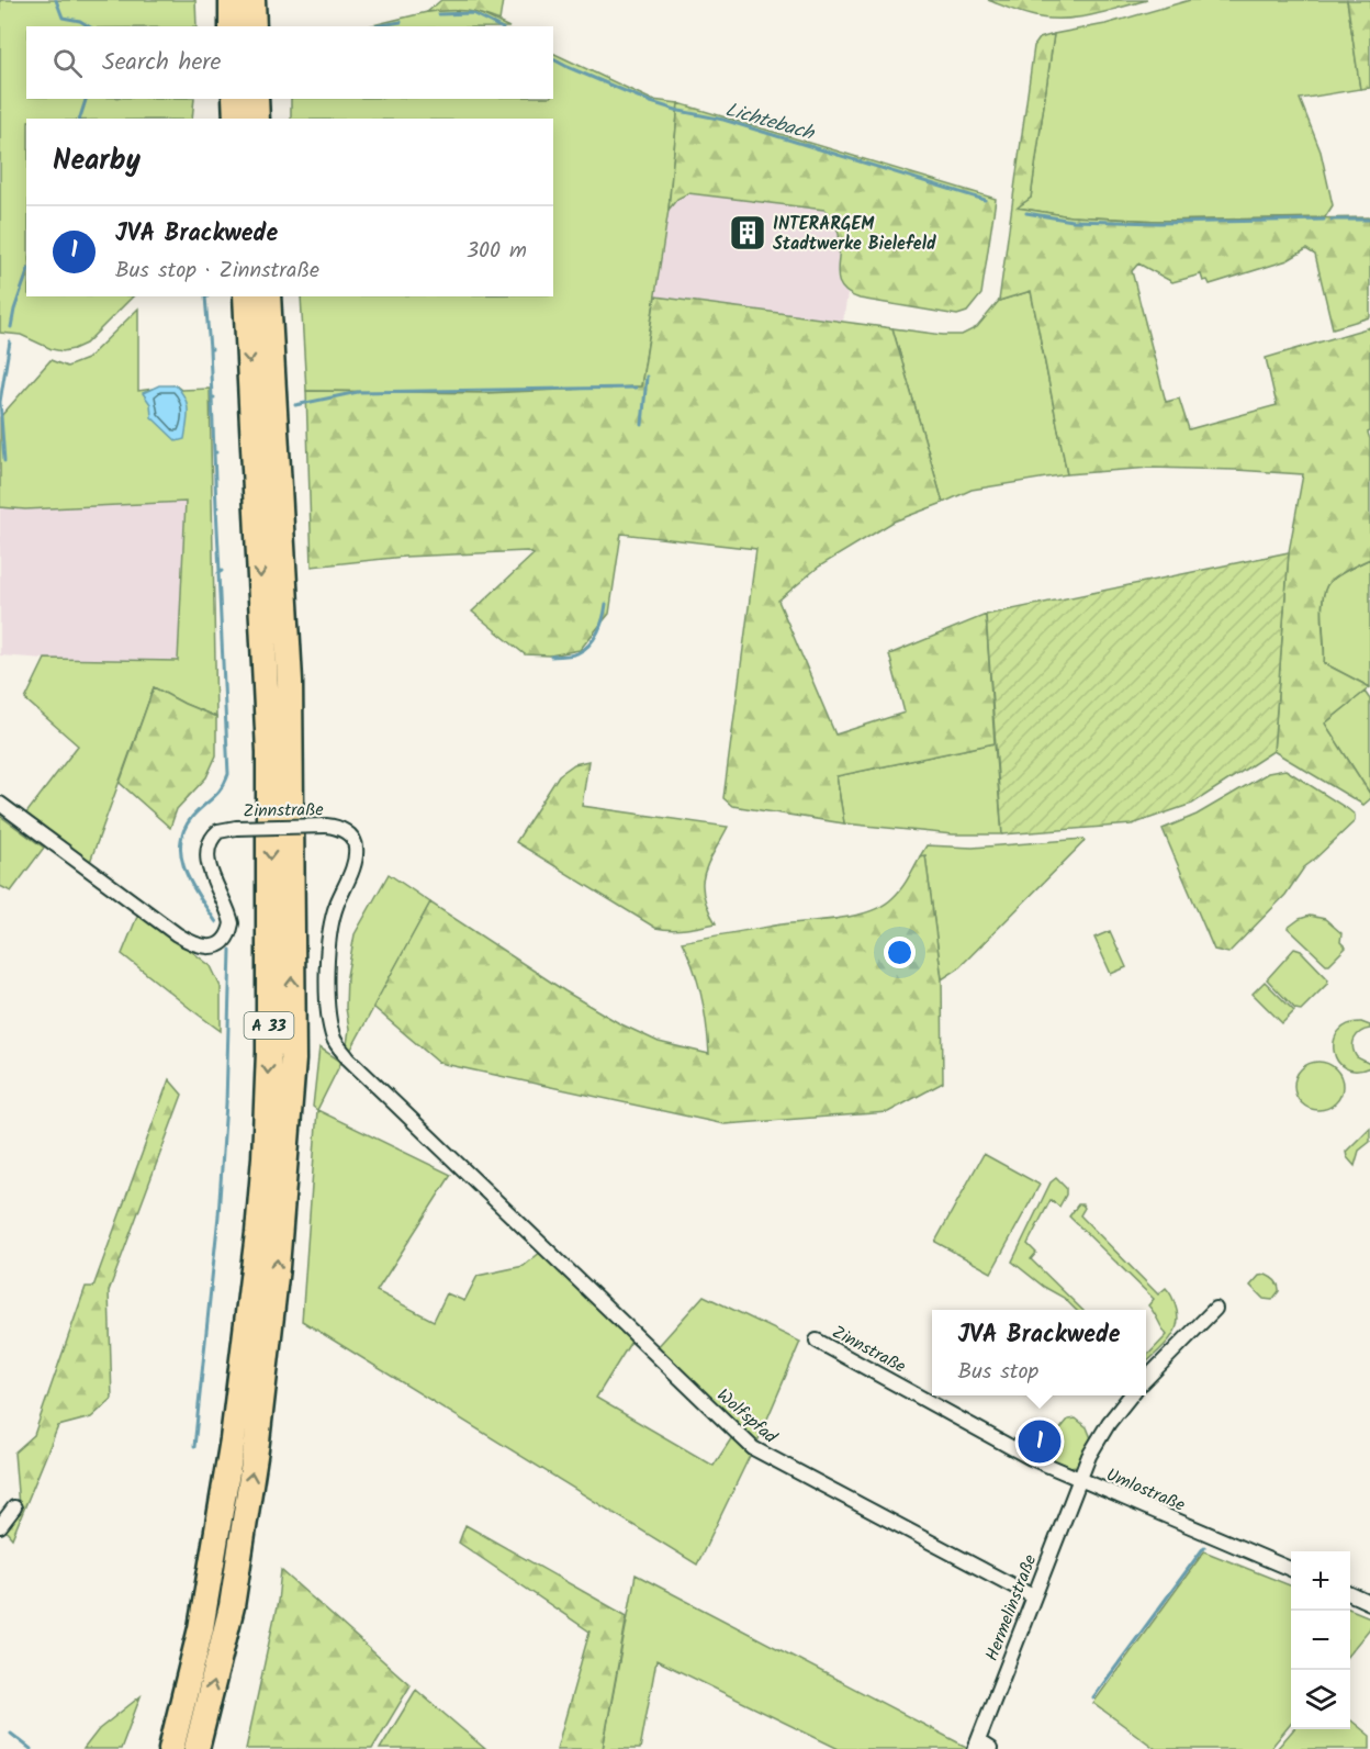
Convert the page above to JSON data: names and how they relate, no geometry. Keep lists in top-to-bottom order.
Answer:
{
  "streets": {
    "highway": ["A 33"],
    "street": [
      "Zinnstraße",
      "Wolfspfad",
      "Umlostraße",
      "Hermelinstraße"
    ]
  },
  "crossings": [
    ["Zinnstraße", "Wolfspfad"],
    ["Zinnstraße", "Umlostraße"],
    ["Zinnstraße", "Hermelinstraße"],
    ["Wolfspfad", "Hermelinstraße"],
    ["Umlostraße", "Hermelinstraße"]
  ],
  "water": ["Lichtebach"],
  "places": {
    "building": ["INTERARGEM Stadtwerke Bielefeld"]
  },
  "page": {
    "search": "Search here",
    "heading": "Nearby",
    "list": [
      {
        "mark": "1",
        "name": "JVA Brackwede",
        "note": "Bus stop · Zinnstraße",
        "value": "300 m"
      }
    ],
    "popup": ["JVA Brackwede", "Bus stop"],
    "pins": "1",
    "map_buttons": ["+", "−"]
  }
}
